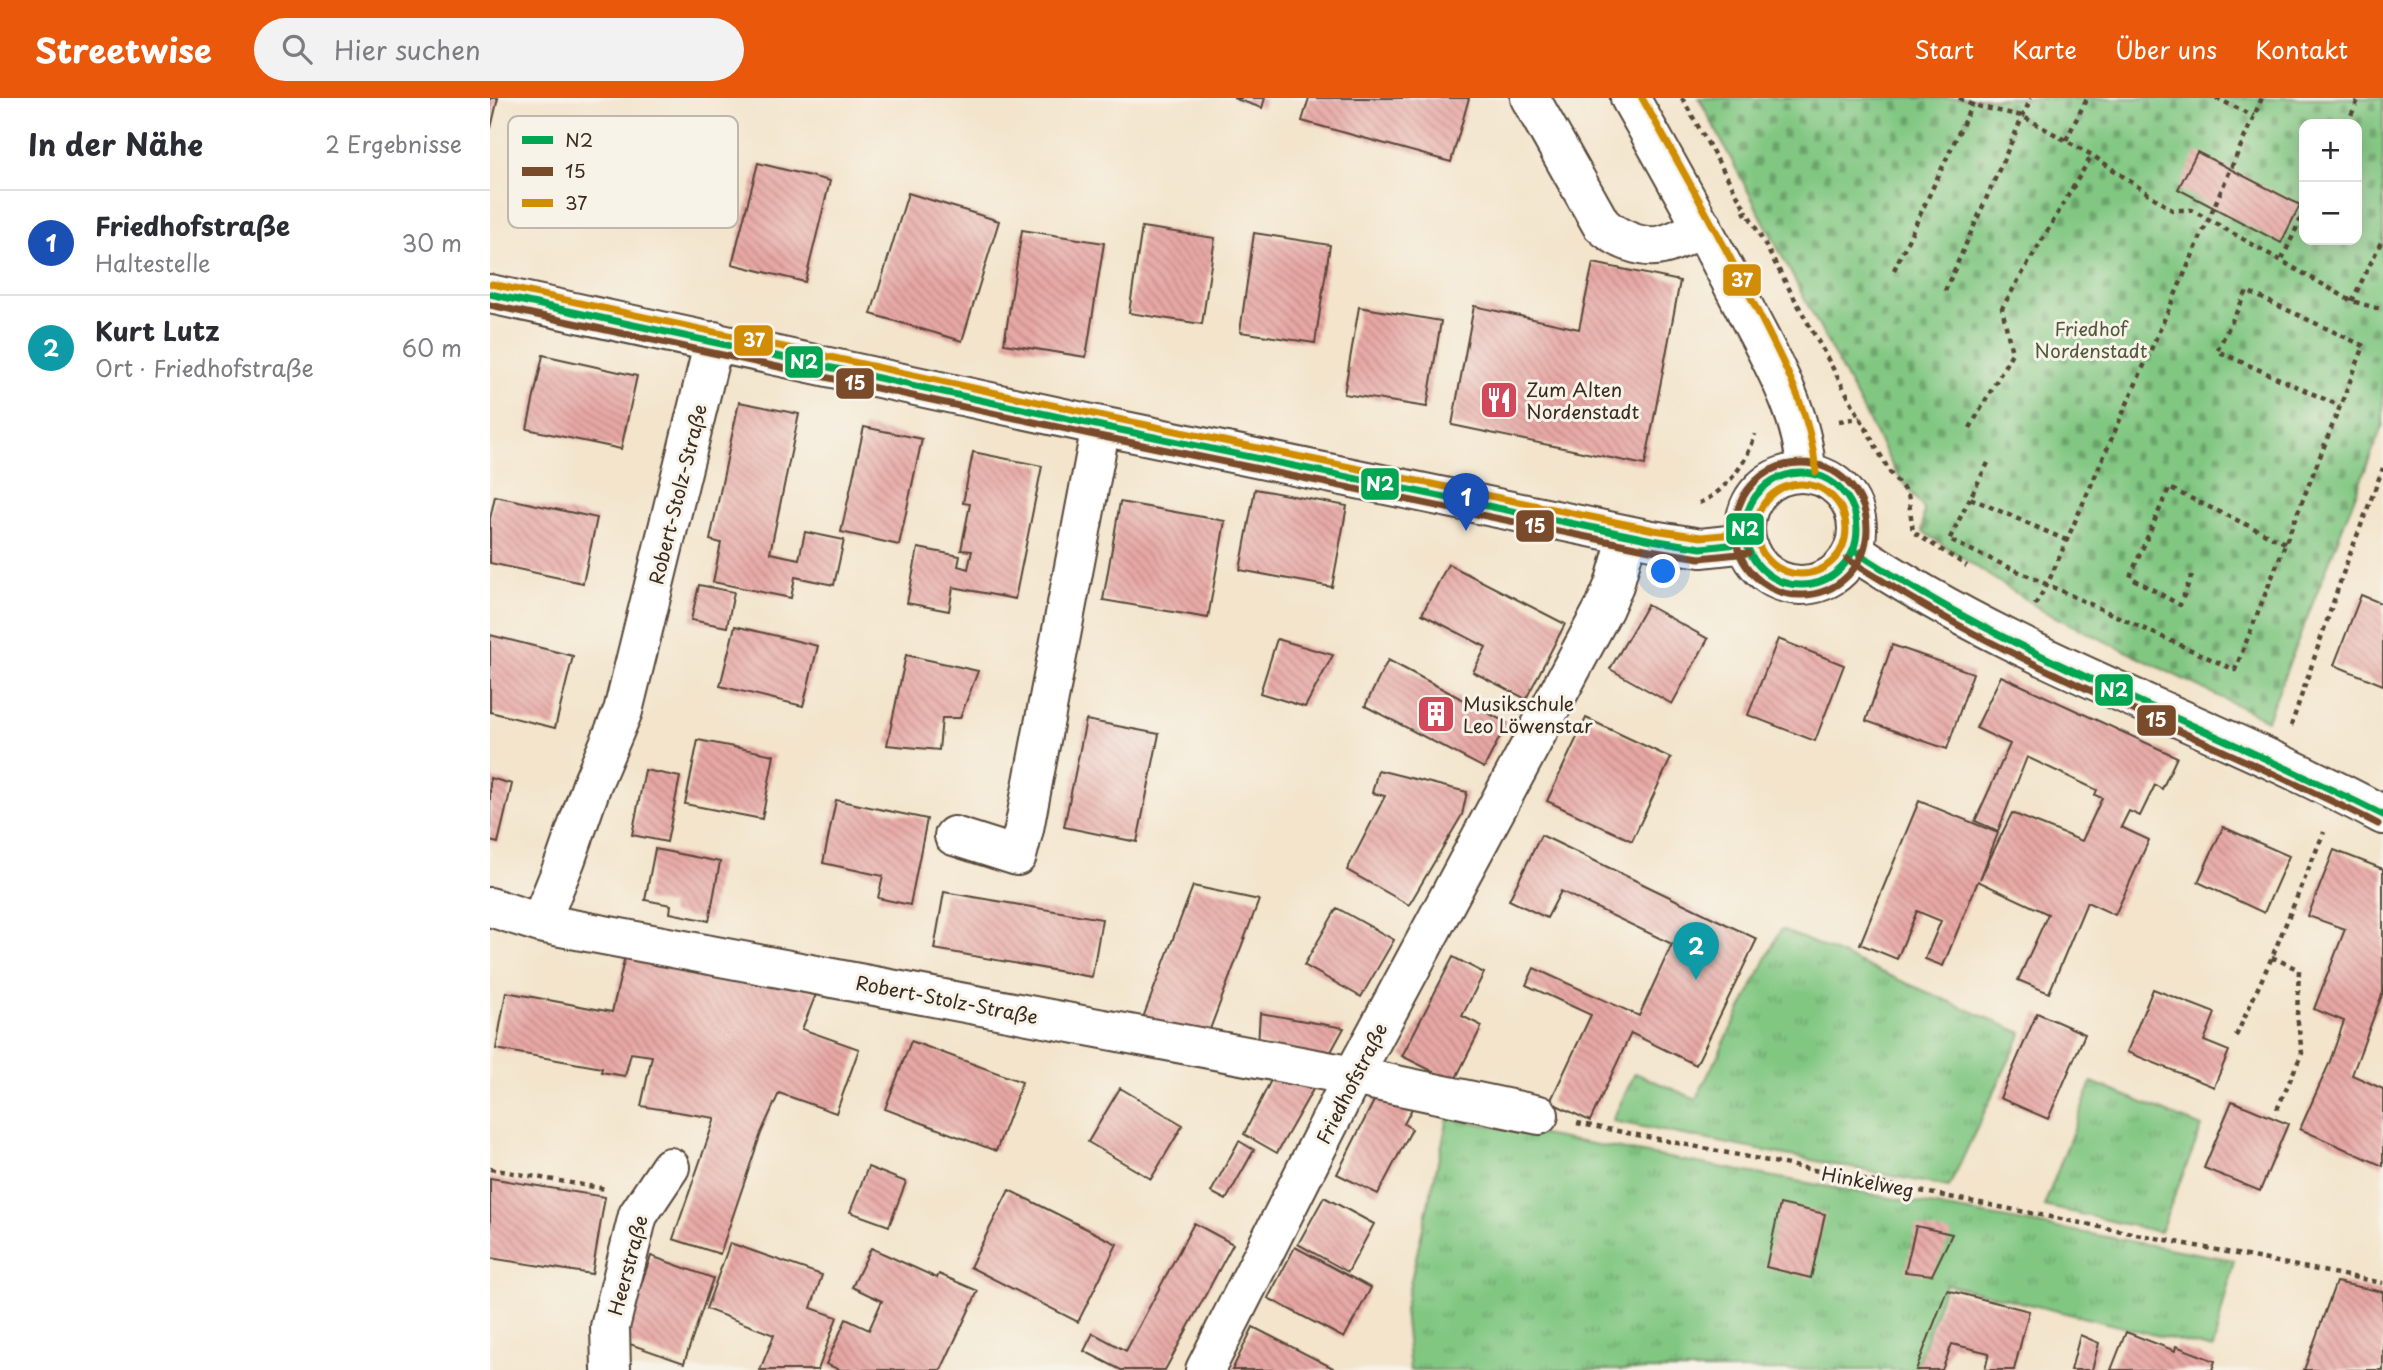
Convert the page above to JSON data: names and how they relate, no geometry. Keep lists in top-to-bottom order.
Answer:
{
  "streets": {
    "street": ["Robert-Stolz-Straße", "Friedhofstraße", "Heerstraße"],
    "path": ["Hinkelweg"]
  },
  "crossings": [
    ["Robert-Stolz-Straße", "Friedhofstraße"]
  ],
  "parks": ["Friedhof Nordenstadt"],
  "places": {
    "restaurant": ["Zum Alten Nordenstadt"],
    "building": ["Musikschule Leo Löwenstar"]
  },
  "lines": ["transit line 37", "transit line N2", "transit line 15"],
  "legend": ["N2", "15", "37"],
  "page": {
    "header": "Streetwise",
    "search": "Hier suchen",
    "nav": [
      "Start",
      "Karte",
      "Über uns",
      "Kontakt"
    ],
    "heading": ["In der Nähe", "2 Ergebnisse"],
    "map_buttons": ["+", "−"],
    "list": [
      {
        "mark": "1",
        "name": "Friedhofstraße",
        "note": "Haltestelle",
        "value": "30 m"
      },
      {
        "mark": "2",
        "name": "Kurt Lutz",
        "note": "Ort · Friedhofstraße",
        "value": "60 m"
      }
    ],
    "pins": ["1", "2"]
  }
}
